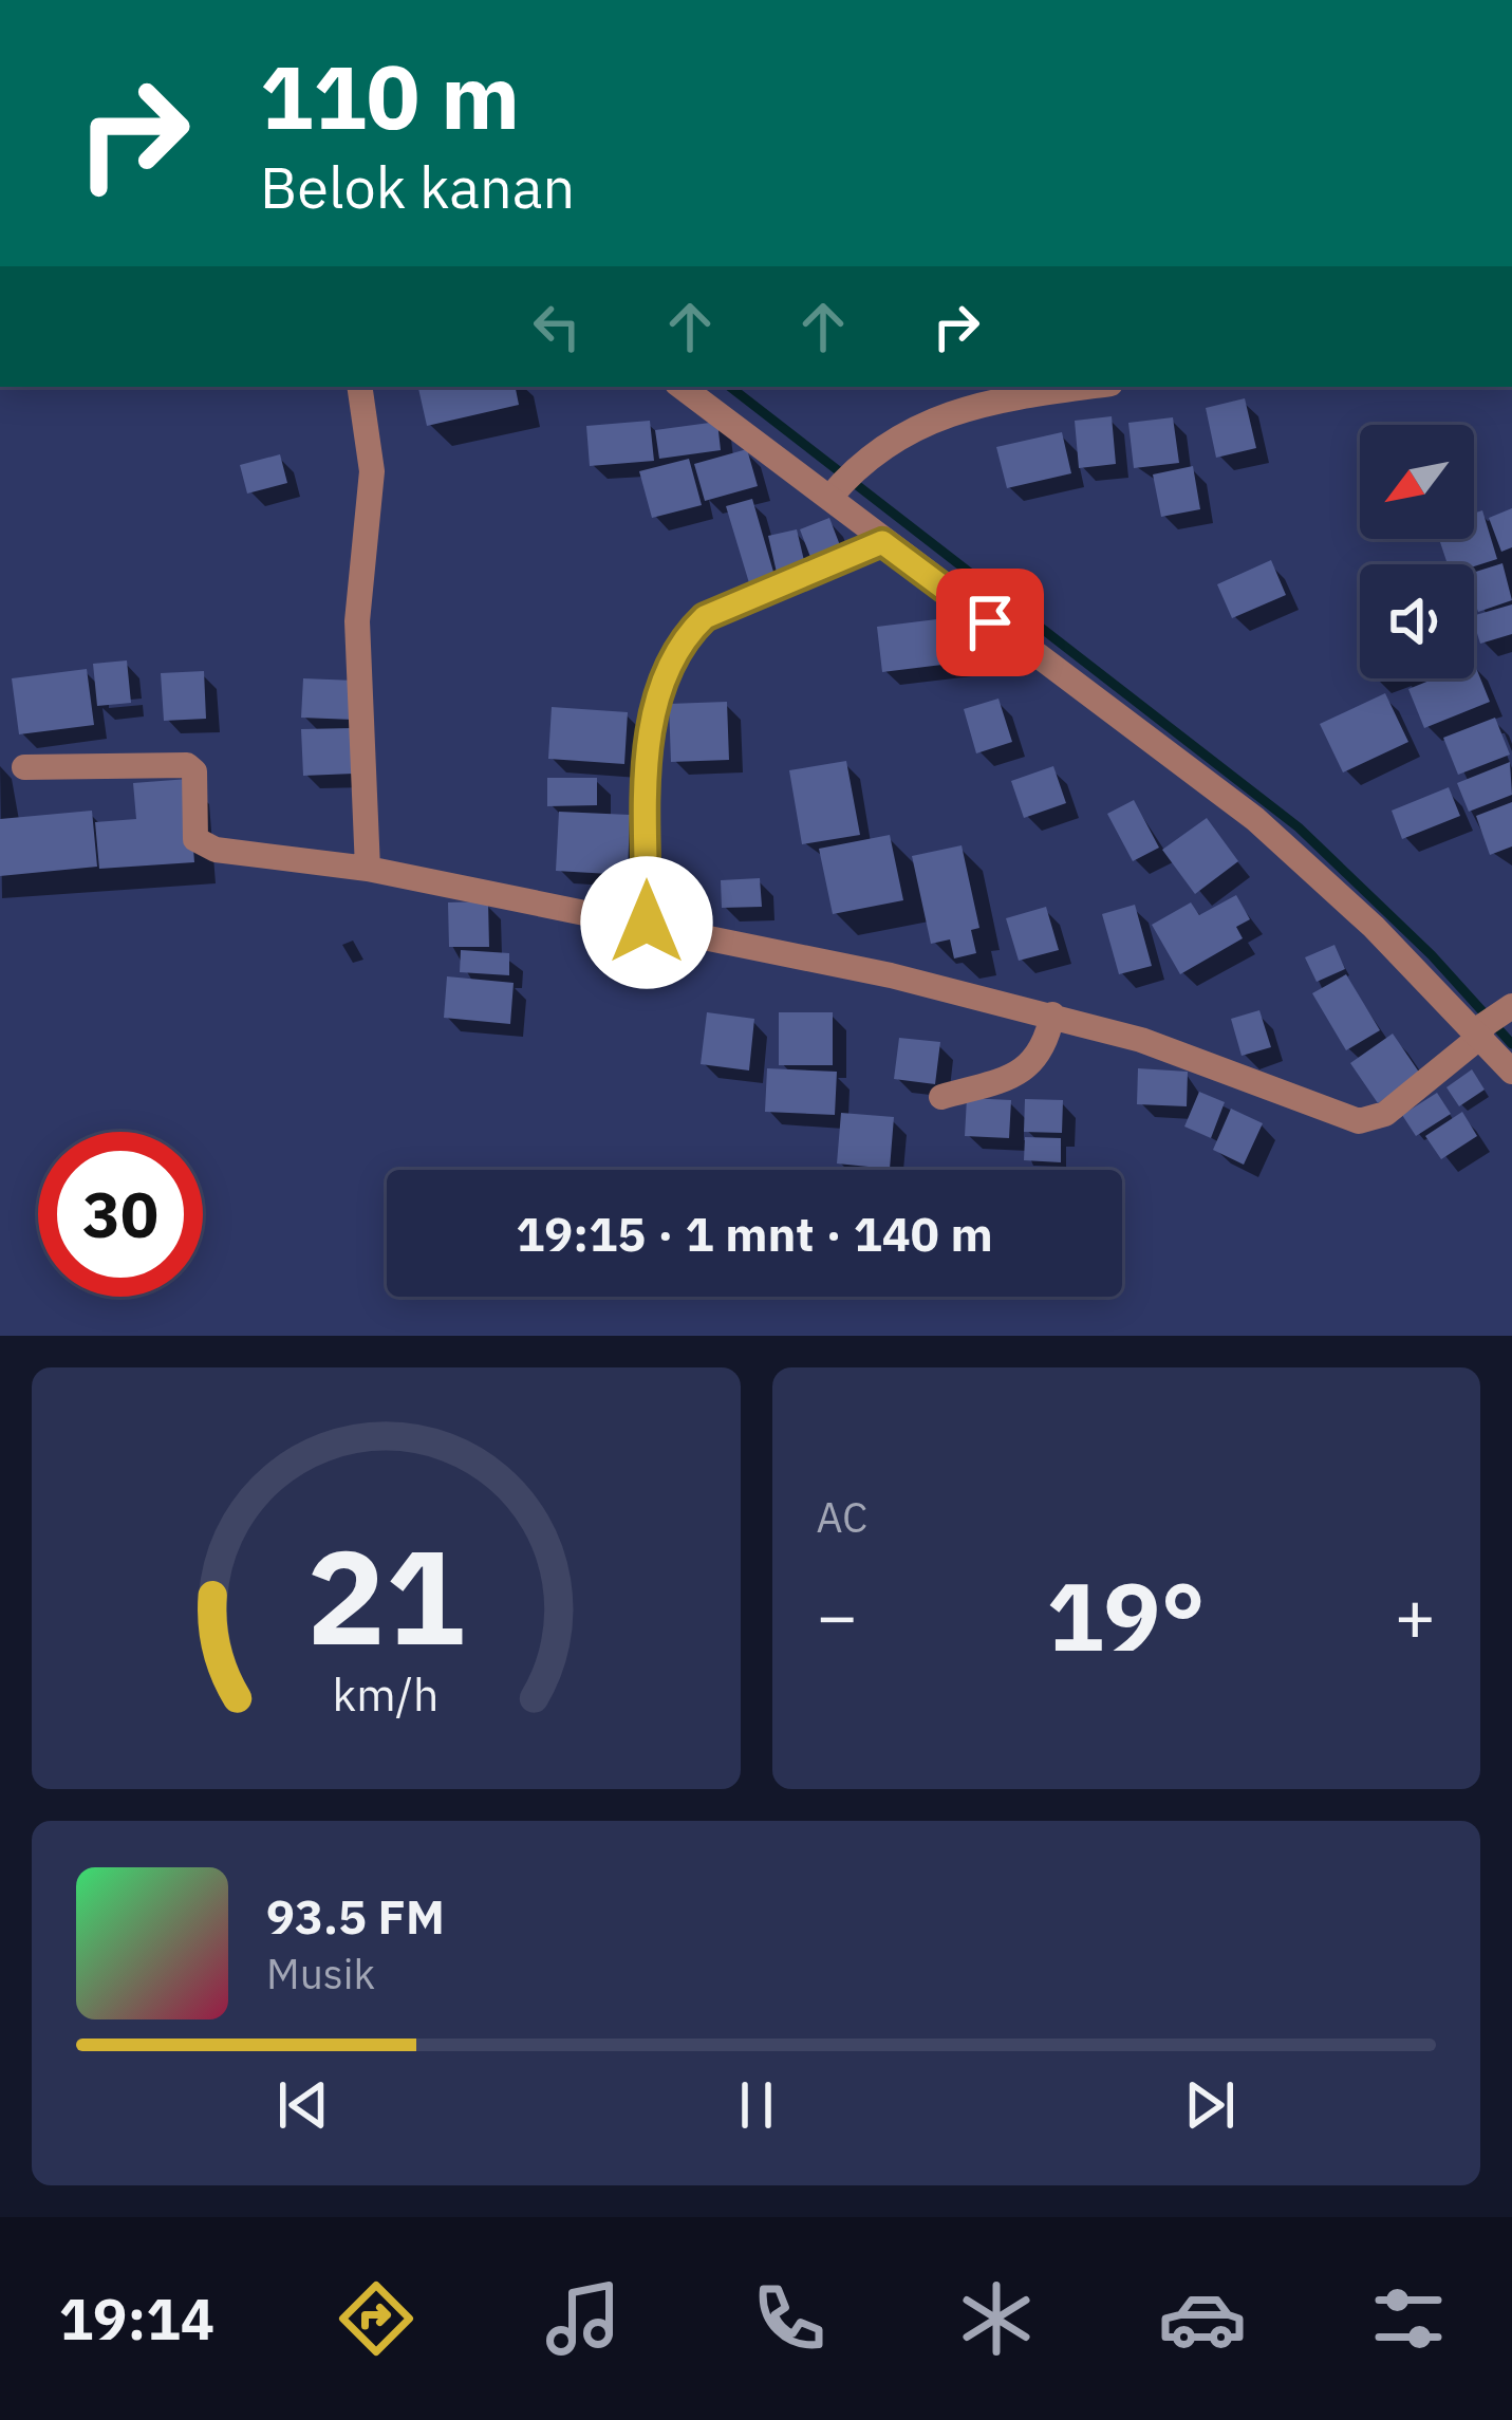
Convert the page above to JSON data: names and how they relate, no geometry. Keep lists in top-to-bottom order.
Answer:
{
  "north": "bottom left",
  "page": {
    "turn": ["110 m", "Belok kanan"],
    "limit": "30",
    "trip": "19:15 · 1 mnt · 140 m",
    "tile": "AC",
    "heat": ["−", "19°", "+"],
    "song": ["93.5 FM", "Musik"],
    "tabs": "19:14",
    "gauge": ["21", "km/h"]
  }
}
